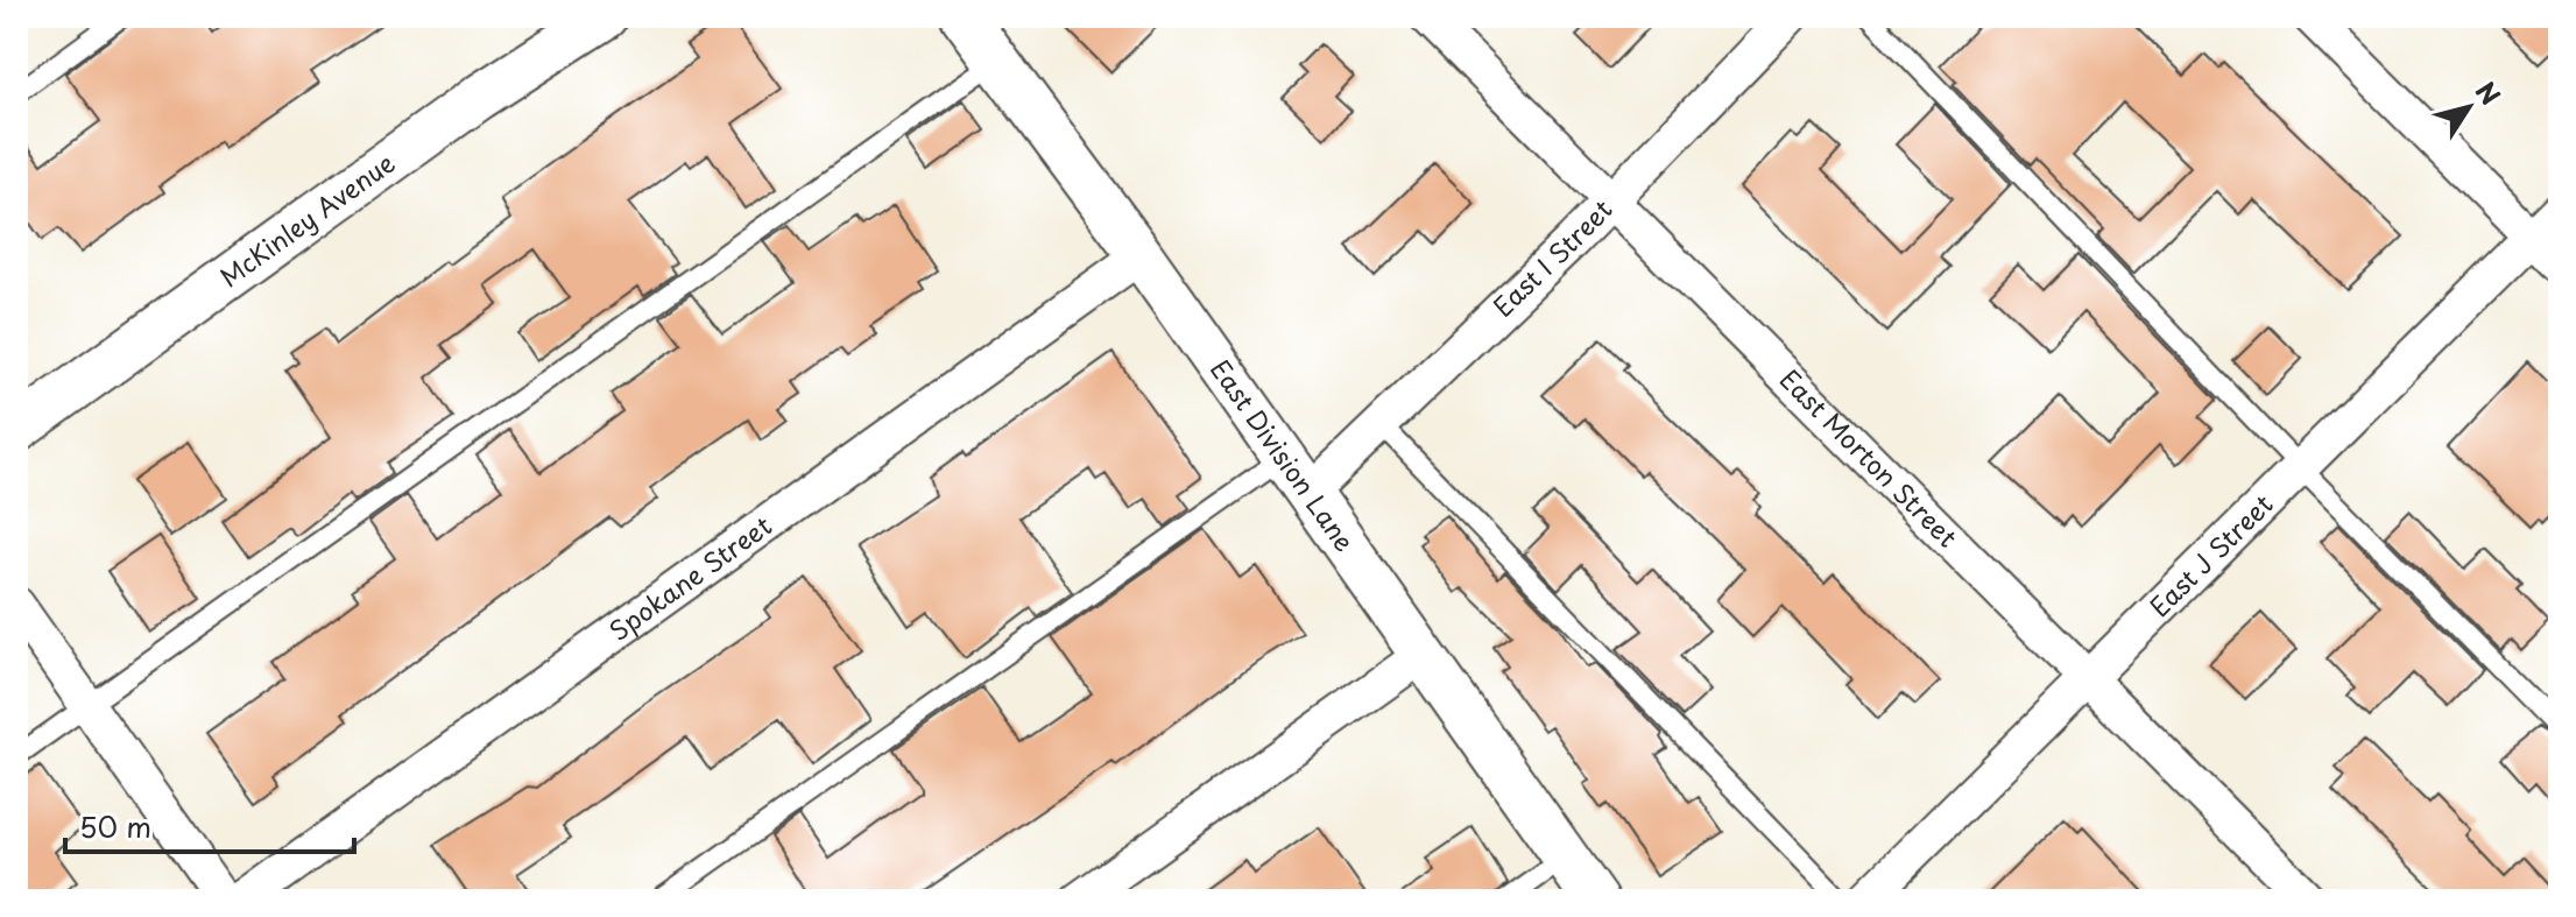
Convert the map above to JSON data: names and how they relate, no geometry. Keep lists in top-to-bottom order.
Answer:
{
  "streets": {
    "street": [
      "McKinley Avenue",
      "East I Street",
      "East Division Lane",
      "East Morton Street",
      "East J Street",
      "Spokane Street"
    ]
  },
  "crossings": [
    ["East I Street", "East Division Lane"],
    ["East I Street", "East Morton Street"],
    ["East Division Lane", "Spokane Street"],
    ["East Morton Street", "East J Street"]
  ],
  "scale_bar": "50 m",
  "north": "top right"
}
